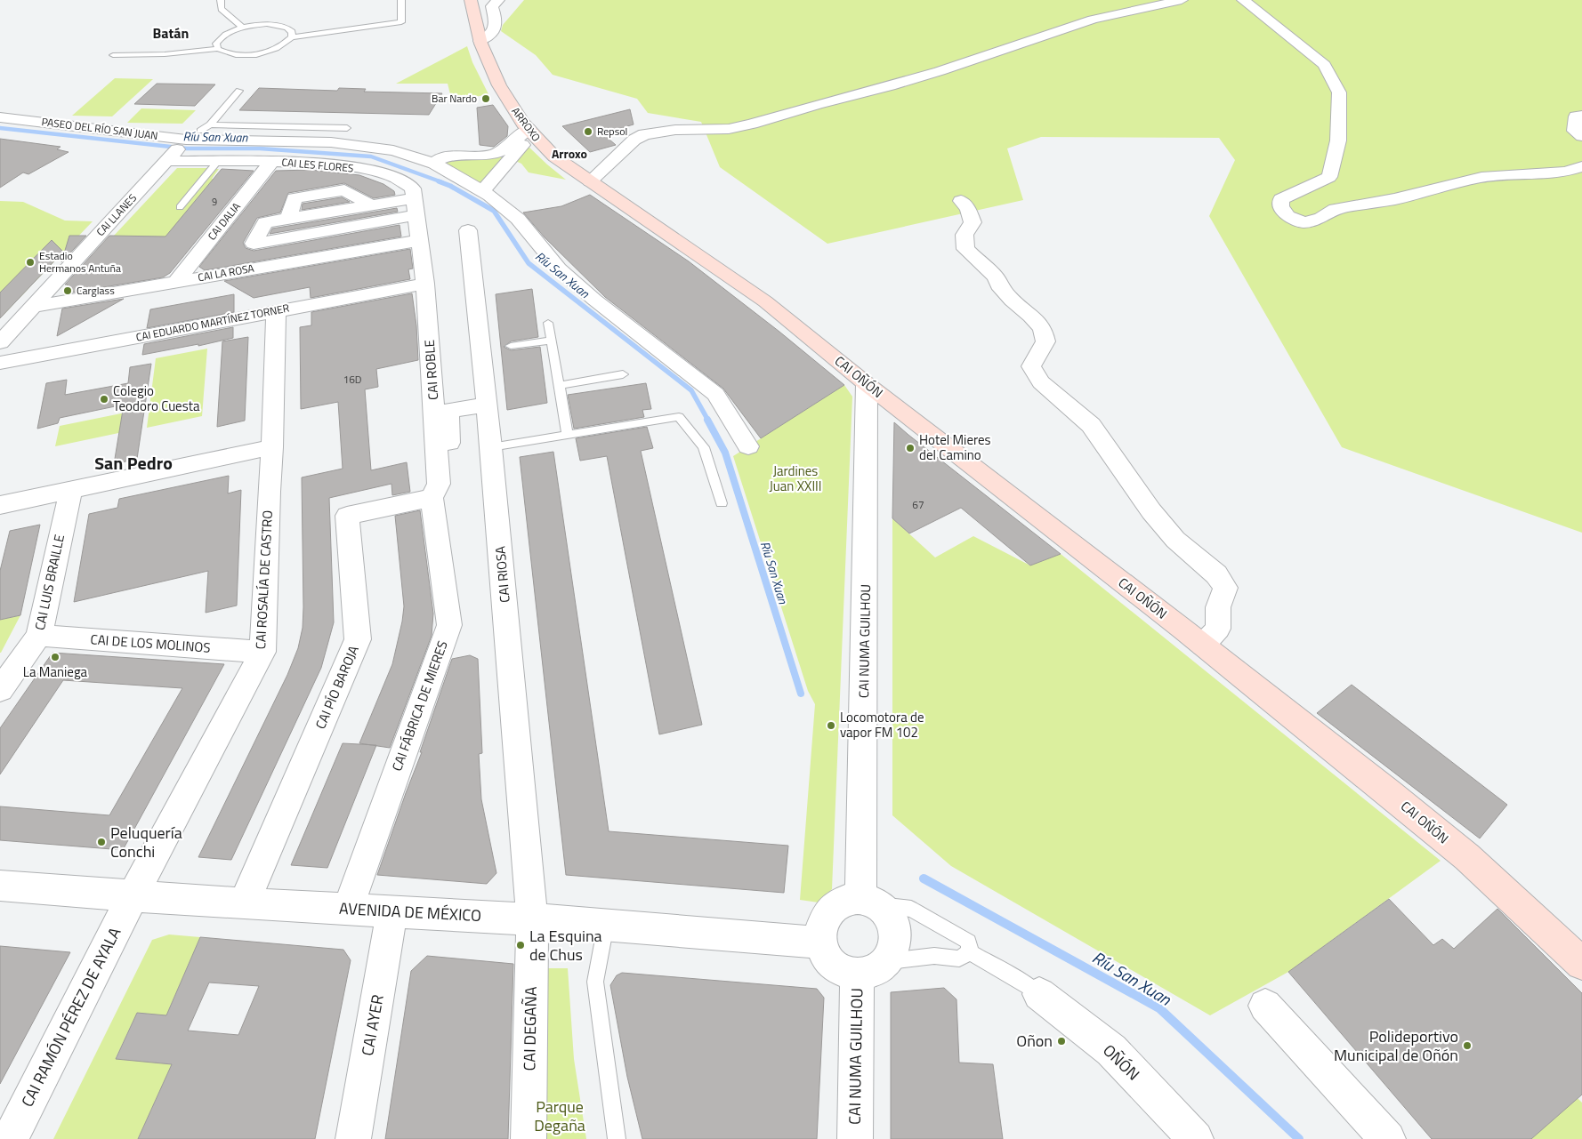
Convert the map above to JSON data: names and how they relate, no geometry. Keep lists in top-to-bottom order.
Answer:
{
  "streets": {
    "street": [
      "ARROXO",
      "PASEO DEL RÍO SAN JUAN",
      "CAI LES FLORES",
      "CAI LLANES",
      "CAI DALIA",
      "CAI LA ROSA",
      "CAI EDUARDO MARTÍNEZ TORNER",
      "CAI ROBLE",
      "CAI OÑÓN",
      "CAI RIOSA",
      "CAI ROSALÍA DE CASTRO",
      "CAI LUIS BRAILLE",
      "CAI NUMA GUILHOU",
      "CAI DE LOS MOLINOS",
      "CAI PÍO BAROJA",
      "CAI FÁBRICA DE MIERES",
      "AVENIDA DE MÉXICO",
      "CAI RAMÓN PÉREZ DE AYALA",
      "CAI AYER",
      "CAI DEGAÑA",
      "OÑÓN"
    ]
  },
  "crossings": [
    ["ARROXO", "CAI OÑÓN"],
    ["PASEO DEL RÍO SAN JUAN", "CAI LLANES"],
    ["CAI LES FLORES", "CAI LLANES"],
    ["CAI LES FLORES", "CAI DALIA"],
    ["CAI LLANES", "CAI LA ROSA"],
    ["CAI DALIA", "CAI LA ROSA"],
    ["CAI LA ROSA", "CAI ROBLE"],
    ["CAI EDUARDO MARTÍNEZ TORNER", "CAI ROBLE"],
    ["CAI EDUARDO MARTÍNEZ TORNER", "CAI ROSALÍA DE CASTRO"],
    ["CAI ROBLE", "CAI PÍO BAROJA"],
    ["CAI ROBLE", "CAI FÁBRICA DE MIERES"],
    ["CAI OÑÓN", "CAI NUMA GUILHOU"],
    ["CAI RIOSA", "AVENIDA DE MÉXICO"],
    ["CAI RIOSA", "CAI DEGAÑA"],
    ["CAI ROSALÍA DE CASTRO", "CAI DE LOS MOLINOS"],
    ["CAI ROSALÍA DE CASTRO", "AVENIDA DE MÉXICO"],
    ["CAI ROSALÍA DE CASTRO", "CAI RAMÓN PÉREZ DE AYALA"],
    ["CAI LUIS BRAILLE", "CAI DE LOS MOLINOS"],
    ["CAI NUMA GUILHOU", "AVENIDA DE MÉXICO"],
    ["CAI PÍO BAROJA", "CAI FÁBRICA DE MIERES"],
    ["CAI PÍO BAROJA", "AVENIDA DE MÉXICO"],
    ["CAI FÁBRICA DE MIERES", "AVENIDA DE MÉXICO"],
    ["AVENIDA DE MÉXICO", "CAI RAMÓN PÉREZ DE AYALA"],
    ["AVENIDA DE MÉXICO", "CAI AYER"],
    ["AVENIDA DE MÉXICO", "CAI DEGAÑA"]
  ],
  "districts": ["Batán", "Arroxo", "San Pedro"],
  "water": ["Ríu San Xuan"],
  "parks": ["Jardines Juan XXIII", "Parque Degaña"],
  "places": [
    "Bar Nardo",
    "Repsol",
    "Estadio Hermanos Antuña",
    "Carglass",
    "Colegio Teodoro Cuesta",
    "Hotel Mieres del Camino",
    "La Maniega",
    "Locomotora de vapor FM 102",
    "Peluquería Conchi",
    "La Esquina de Chus",
    "Oñon",
    "Polideportivo Municipal de Oñón"
  ],
  "house_numbers": ["9", "16D", "67"]
}
